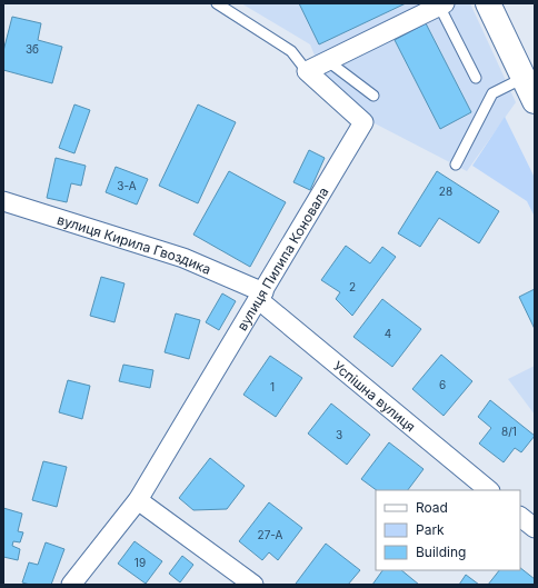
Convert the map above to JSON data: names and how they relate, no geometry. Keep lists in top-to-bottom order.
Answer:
{
  "streets": {
    "street": ["вулиця Кирила Гвоздика", "вулиця Пилипа Коновала", "Успішна вулиця"]
  },
  "crossings": [
    ["вулиця Кирила Гвоздика", "вулиця Пилипа Коновала"],
    ["вулиця Кирила Гвоздика", "Успішна вулиця"],
    ["вулиця Пилипа Коновала", "Успішна вулиця"]
  ],
  "house_numbers": [
    "3б",
    "3-А",
    "28",
    "2",
    "4",
    "6",
    "1",
    "8/1",
    "3",
    "27-А",
    "19"
  ],
  "legend": ["Road", "Park", "Building"]
}
